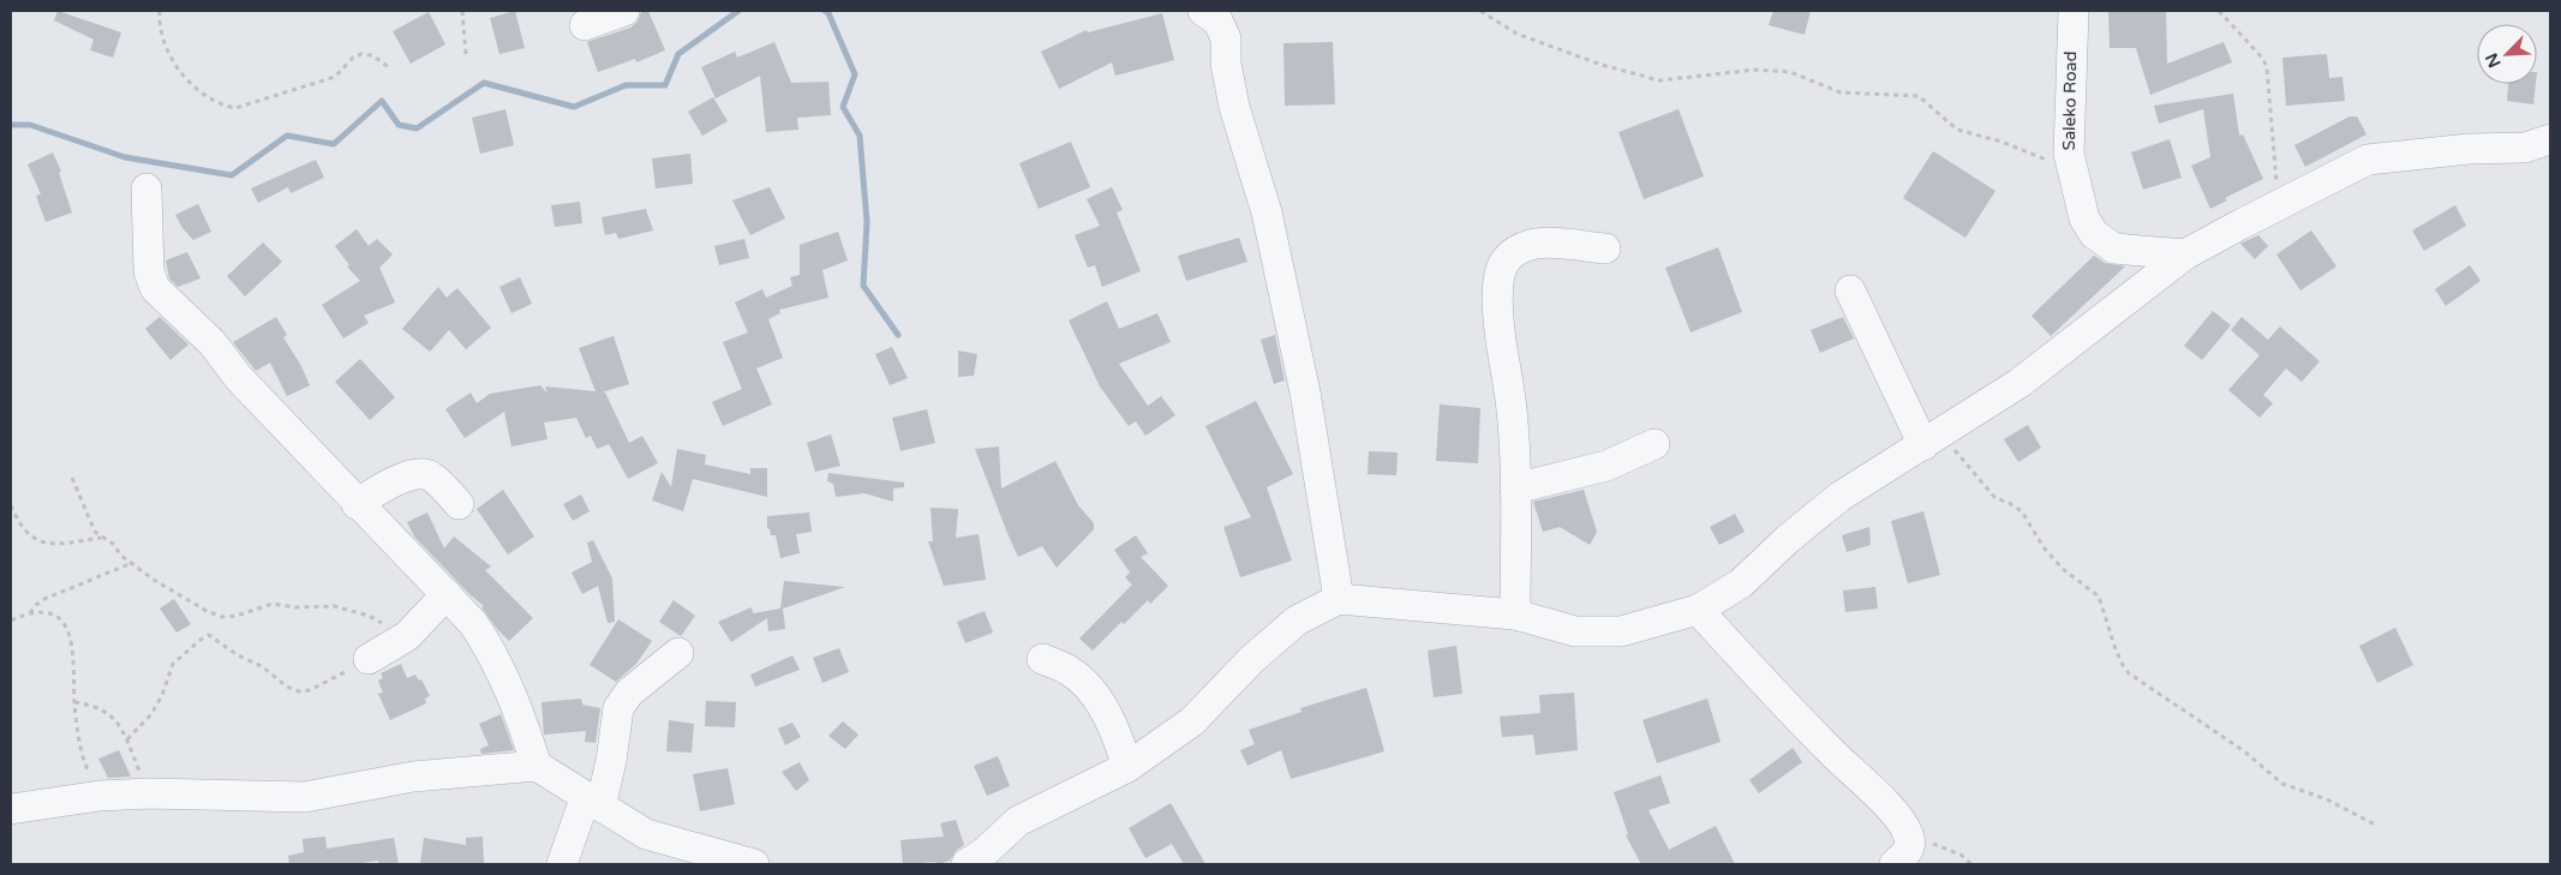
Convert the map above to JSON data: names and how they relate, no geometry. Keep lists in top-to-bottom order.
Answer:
{
  "streets": {
    "street": ["Saleko Road"]
  },
  "north": "bottom left"
}
